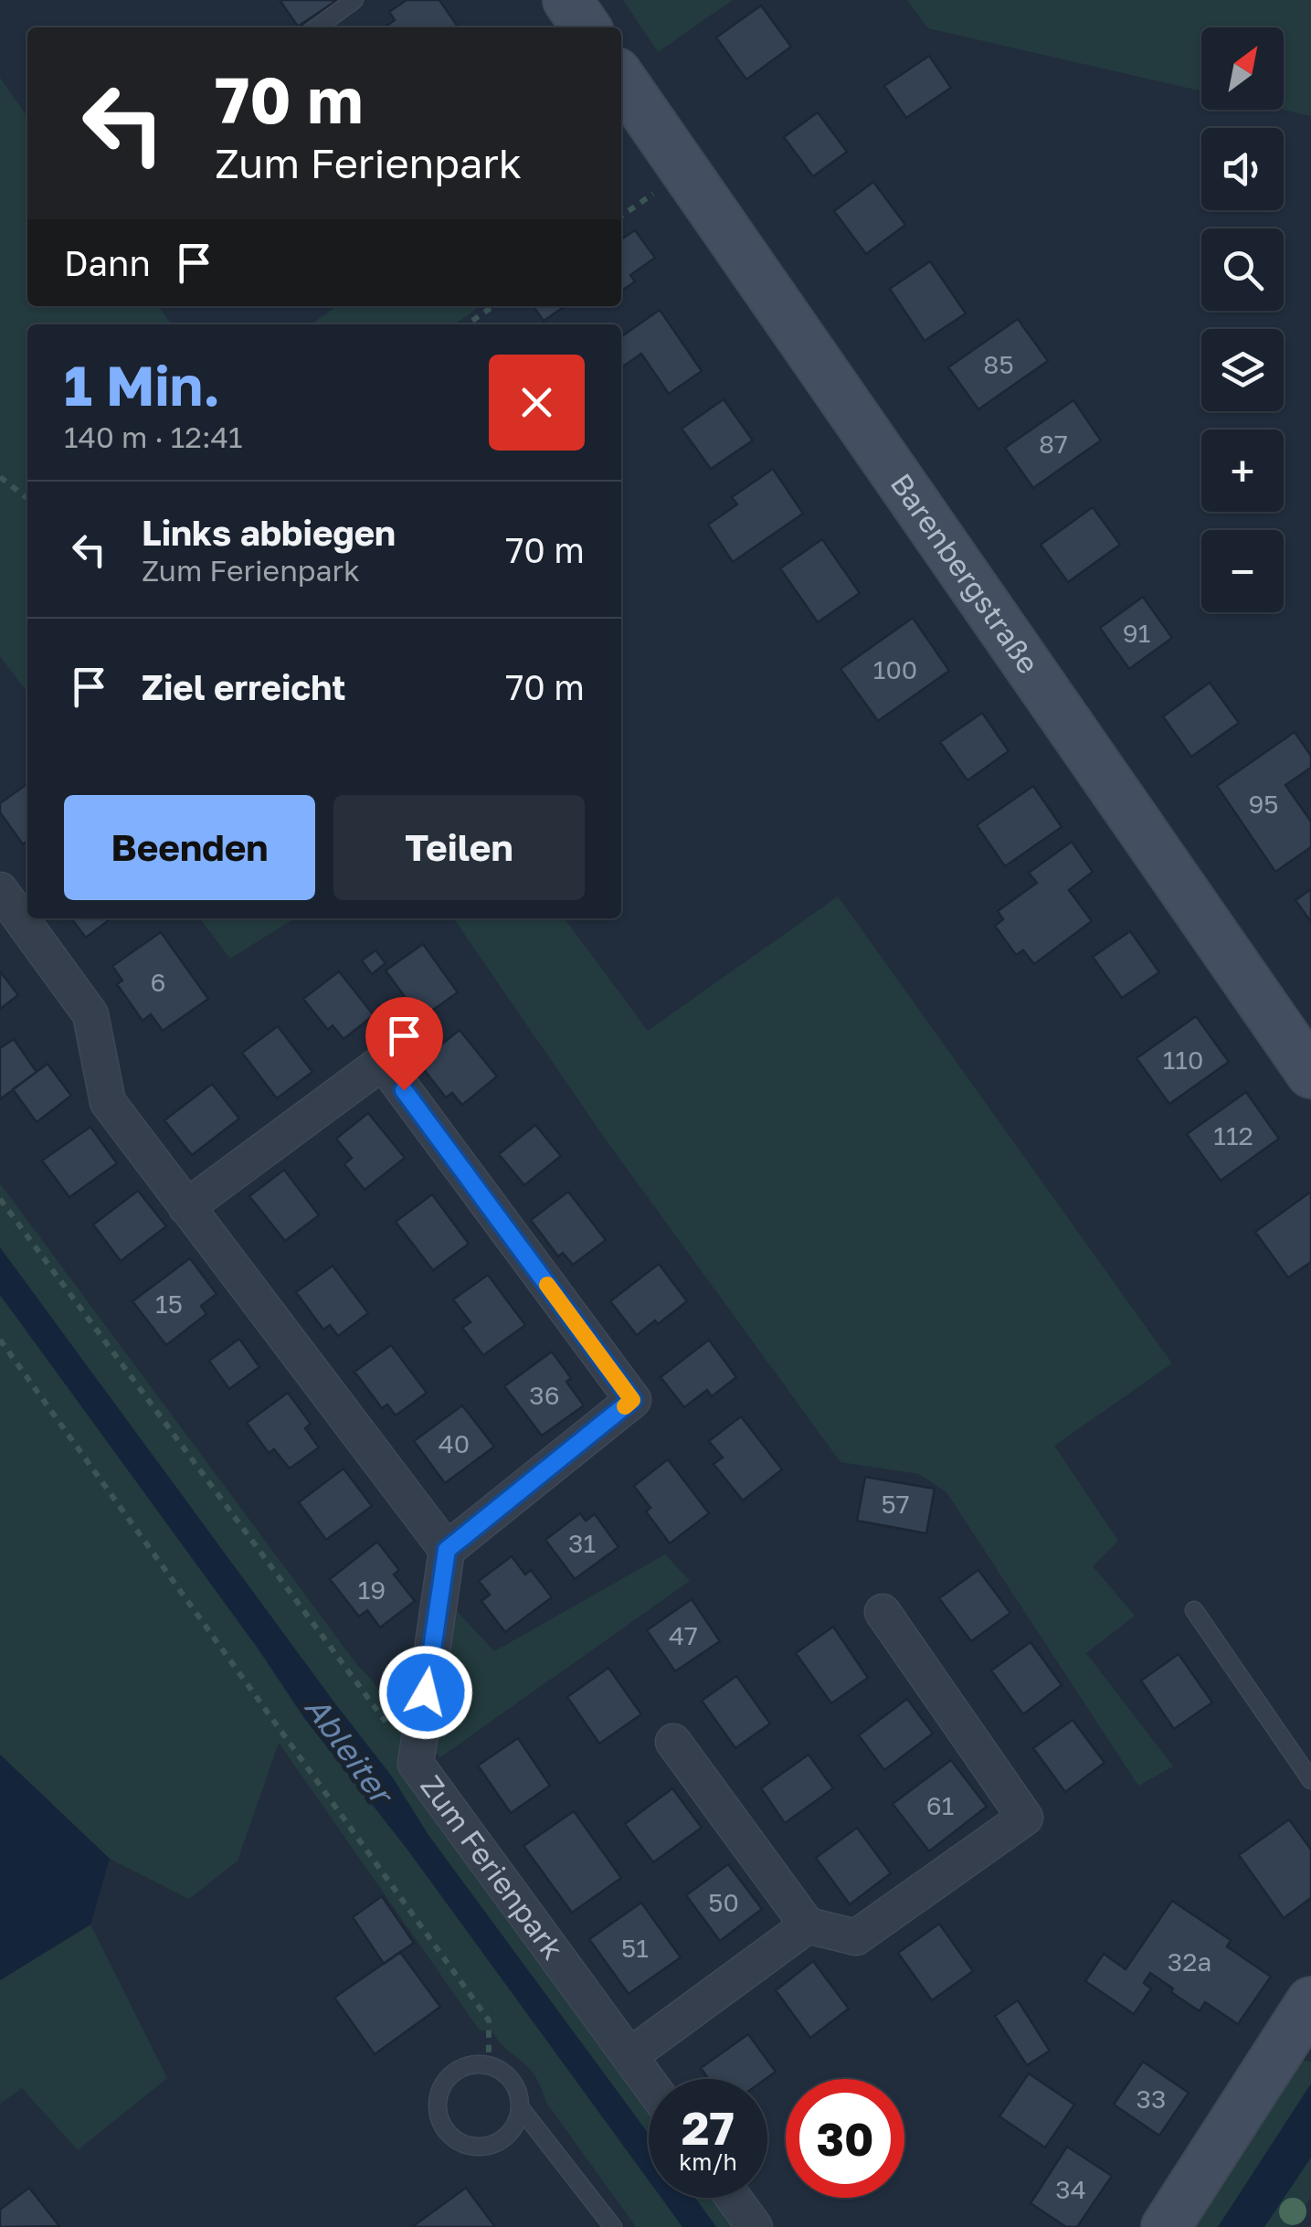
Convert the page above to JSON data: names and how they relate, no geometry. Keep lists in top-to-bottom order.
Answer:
{
  "streets": {
    "street": ["Barenbergstraße", "Zum Ferienpark"]
  },
  "water": ["Ableiter"],
  "house_numbers": [
    "85",
    "87",
    "91",
    "100",
    "95",
    "6",
    "110",
    "112",
    "15",
    "36",
    "40",
    "57",
    "31",
    "19",
    "47",
    "61",
    "50",
    "51",
    "32a",
    "33",
    "34"
  ],
  "north": "top right",
  "page": {
    "map_buttons": ["+", "−"],
    "turn": ["70 m", "Zum Ferienpark"],
    "then": "Dann",
    "heading": ["1 Min.", "140 m · 12:41"],
    "list": [
      {
        "name": "Links abbiegen",
        "note": "Zum Ferienpark",
        "value": "70 m"
      },
      {
        "name": "Ziel erreicht",
        "value": "70 m"
      }
    ],
    "buttons": ["Beenden", "Teilen"],
    "speed": "27 km/h",
    "limit": "30"
  }
}
